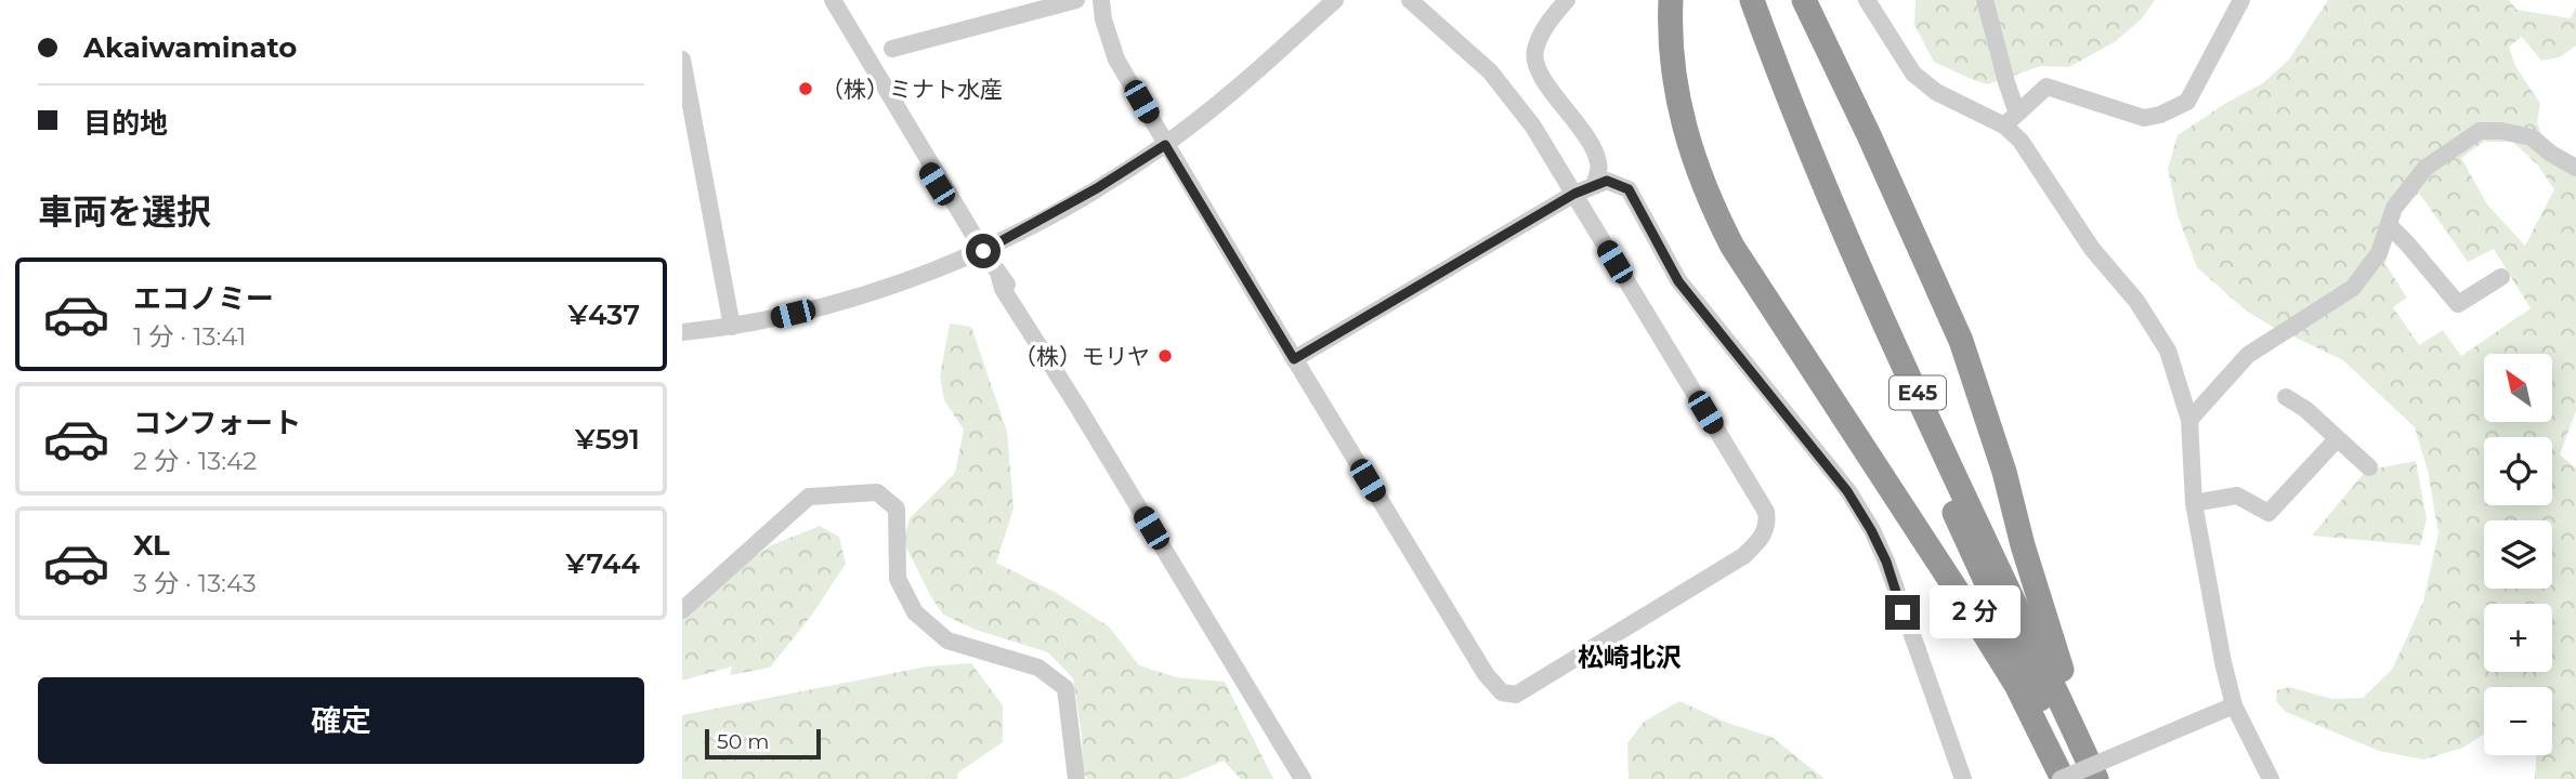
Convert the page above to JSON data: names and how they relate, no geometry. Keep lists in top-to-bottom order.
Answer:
{
  "streets": {
    "highway": ["E45"]
  },
  "districts": ["松崎北沢"],
  "places": ["（株）ミナト水産", "（株）モリヤ"],
  "scale_bar": "50 m",
  "north": "top left",
  "page": {
    "banner": ["Akaiwaminato", "目的地"],
    "heading": "車両を選択",
    "list": [
      {
        "name": "エコノミー",
        "note": "1 分 · 13:41",
        "value": "¥437"
      },
      {
        "name": "コンフォート",
        "note": "2 分 · 13:42",
        "value": "¥591"
      },
      {
        "name": "XL",
        "note": "3 分 · 13:43",
        "value": "¥744"
      }
    ],
    "map_buttons": ["+", "−"],
    "bubble": "2 分",
    "buttons": "確定",
    "scale": "50 m"
  }
}
